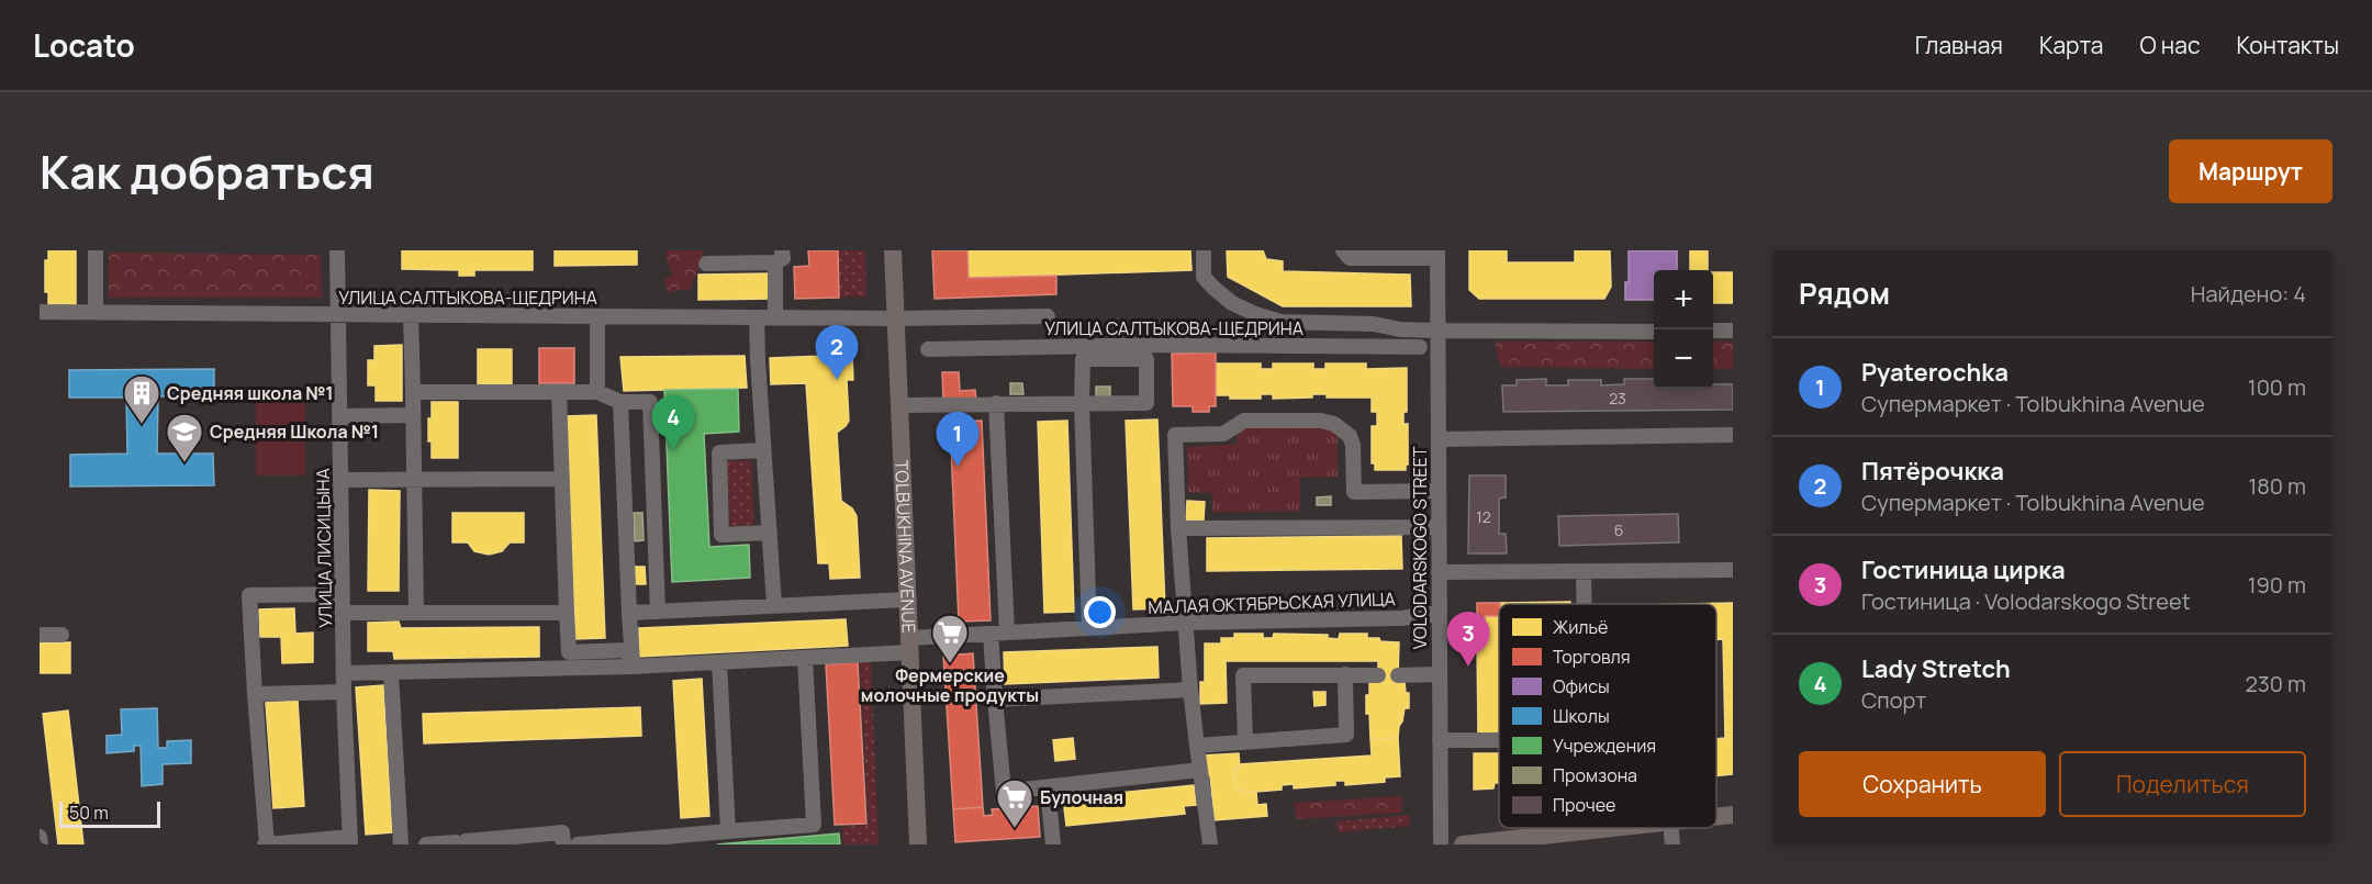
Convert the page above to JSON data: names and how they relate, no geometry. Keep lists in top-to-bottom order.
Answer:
{
  "streets": {
    "main road": ["TOLBUKHINA AVENUE"],
    "street": [
      "УЛИЦА САЛТЫКОВА-ЩЕДРИНА",
      "УЛИЦА ЛИСИЦЫНА",
      "VOLODARSKOGO STREET",
      "МАЛАЯ ОКТЯБРЬСКАЯ УЛИЦА"
    ]
  },
  "crossings": [
    ["УЛИЦА САЛТЫКОВА-ЩЕДРИНА", "УЛИЦА ЛИСИЦЫНА"],
    ["УЛИЦА САЛТЫКОВА-ЩЕДРИНА", "TOLBUKHINA AVENUE"],
    ["УЛИЦА ЛИСИЦЫНА", "МАЛАЯ ОКТЯБРЬСКАЯ УЛИЦА"],
    ["TOLBUKHINA AVENUE", "МАЛАЯ ОКТЯБРЬСКАЯ УЛИЦА"],
    ["VOLODARSKOGO STREET", "МАЛАЯ ОКТЯБРЬСКАЯ УЛИЦА"]
  ],
  "places": {
    "building": ["Средняя школа №1"],
    "school or university": ["Средняя Школа №1"],
    "supermarket": ["Фермерские молочные продукты", "Булочная"]
  },
  "house_numbers": ["23", "12", "6"],
  "legend": [
    "Жильё",
    "Торговля",
    "Офисы",
    "Школы",
    "Учреждения",
    "Промзона",
    "Прочее"
  ],
  "scale_bar": "50 m",
  "page": {
    "header": "Locato",
    "nav": [
      "Главная",
      "Карта",
      "О нас",
      "Контакты"
    ],
    "title": "Как добраться",
    "buttons": [
      "Маршрут",
      ["Сохранить", "Поделиться"]
    ],
    "heading": ["Рядом", "Найдено: 4"],
    "map_buttons": ["+", "−"],
    "pins": [
      "2",
      "4",
      "1",
      "3"
    ],
    "list": [
      {
        "mark": "1",
        "name": "Pyaterochka",
        "note": "Супермаркет · Tolbukhina Avenue",
        "value": "100 m"
      },
      {
        "mark": "2",
        "name": "Пятёрочкка",
        "note": "Супермаркет · Tolbukhina Avenue",
        "value": "180 m"
      },
      {
        "mark": "3",
        "name": "Гостиница цирка",
        "note": "Гостиница · Volodarskogo Street",
        "value": "190 m"
      },
      {
        "mark": "4",
        "name": "Lady Stretch",
        "note": "Спорт",
        "value": "230 m"
      }
    ],
    "scale": "50 m"
  }
}
